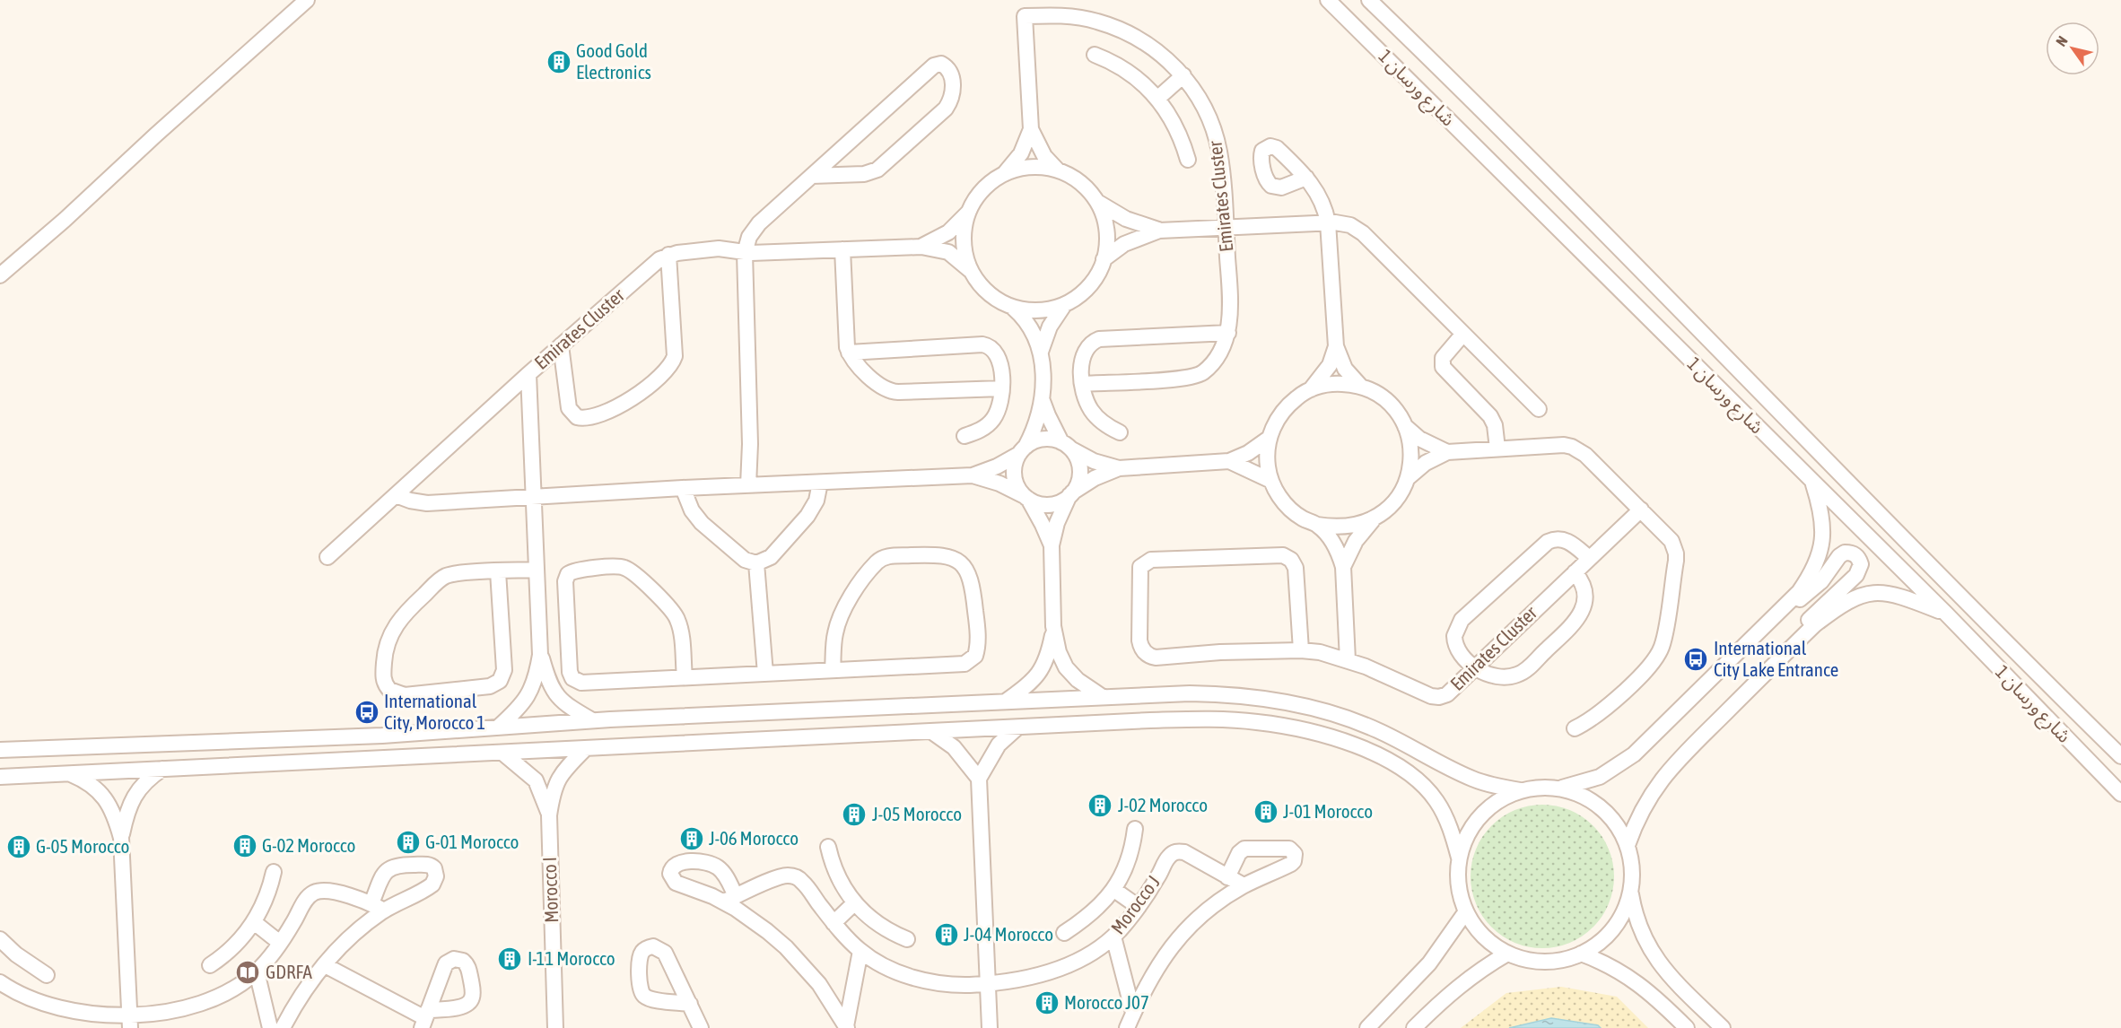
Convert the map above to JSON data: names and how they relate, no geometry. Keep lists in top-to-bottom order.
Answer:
{
  "streets": {
    "street": [
      "شارع ورسان 1",
      "Emirates Cluster",
      "Morocco I",
      "Morocco J"
    ]
  },
  "places": {
    "building": [
      "Good Gold Electronics",
      "J-02 Morocco",
      "J-01 Morocco",
      "J-05 Morocco",
      "J-06 Morocco",
      "G-01 Morocco",
      "G-02 Morocco",
      "G-05 Morocco",
      "J-04 Morocco",
      "I-11 Morocco",
      "Morocco J07"
    ],
    "bus stop": ["International City Lake Entrance", "International City, Morocco 1"],
    "library": ["GDRFA"]
  },
  "north": "top left"
}
